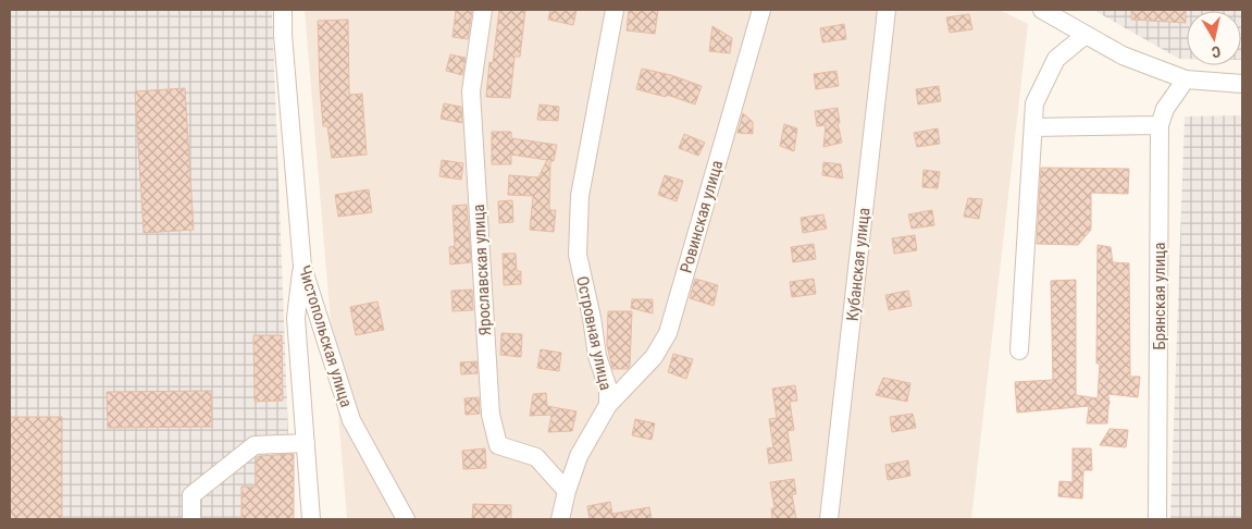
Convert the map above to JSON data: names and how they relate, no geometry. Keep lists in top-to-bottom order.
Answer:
{
  "streets": {
    "street": [
      "Ровинская улица",
      "Кубанская улица",
      "Ярославская улица",
      "Брянская улица",
      "Островная улица",
      "Чистопольская улица"
    ]
  },
  "crossings": [
    ["Ровинская улица", "Островная улица"],
    ["Ярославская улица", "Островная улица"]
  ],
  "north": "bottom"
}
